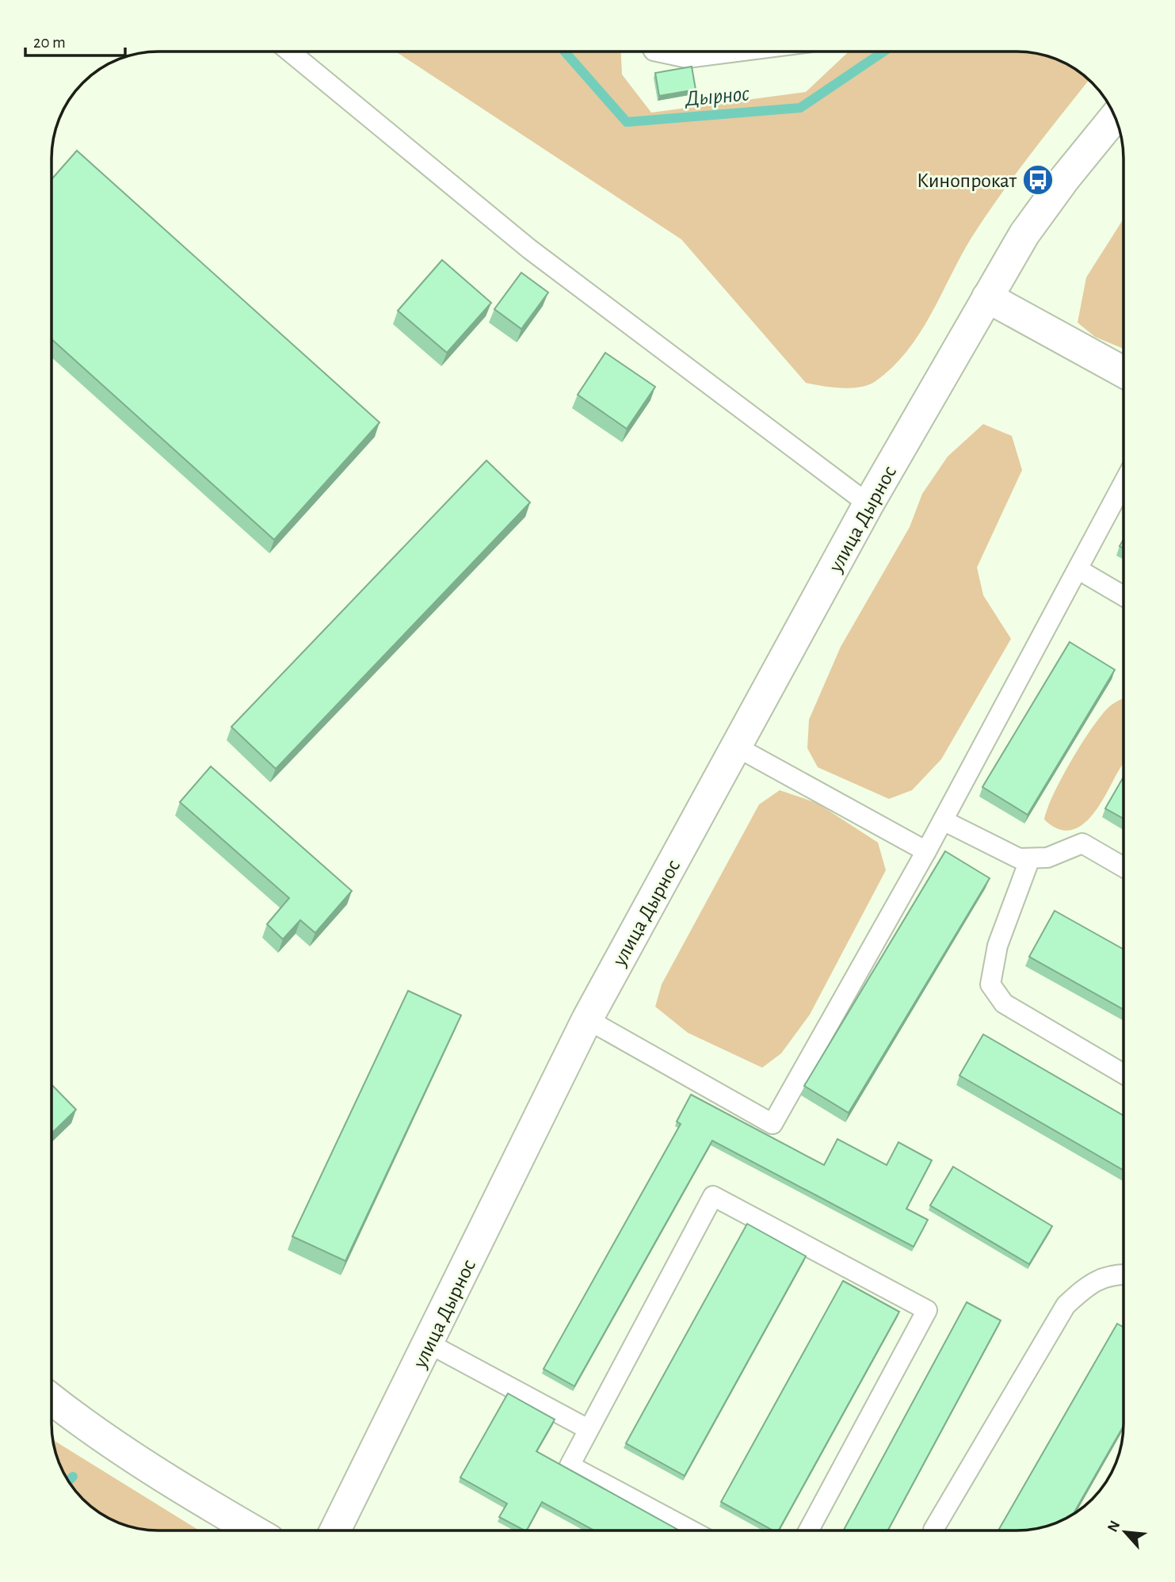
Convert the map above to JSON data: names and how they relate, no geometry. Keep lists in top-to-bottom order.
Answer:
{
  "streets": {
    "main road": ["улица Дырнос"]
  },
  "water": ["Дырнос"],
  "places": {
    "bus stop": ["Кинопрокат"]
  },
  "scale_bar": "20 m",
  "north": "top left"
}
